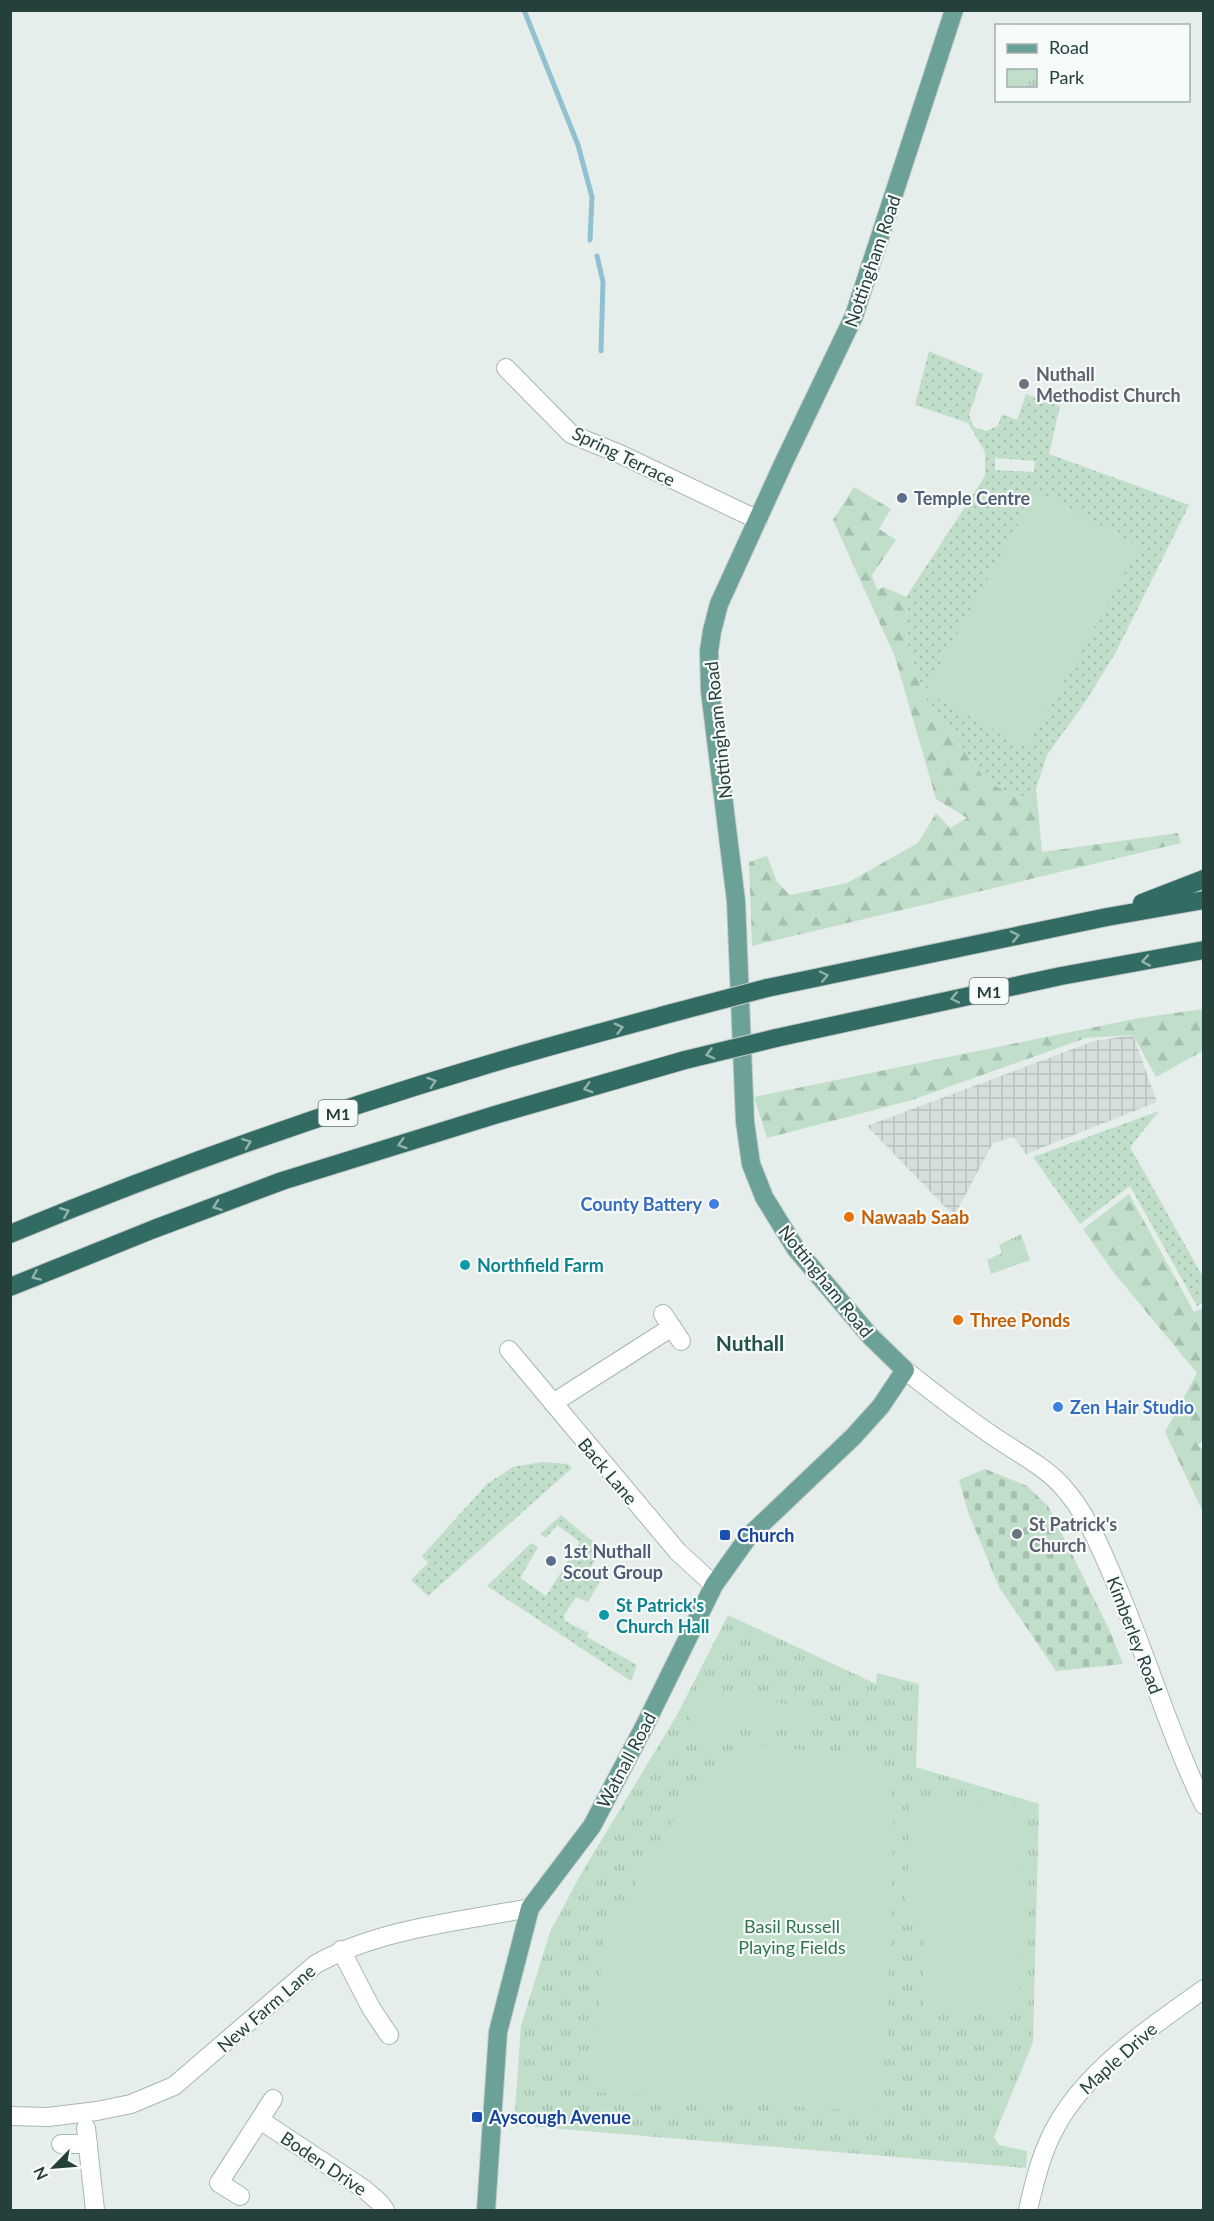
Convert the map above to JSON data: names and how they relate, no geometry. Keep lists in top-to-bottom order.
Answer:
{
  "streets": {
    "highway": ["M1"],
    "main road": ["Nottingham Road", "Watnall Road"],
    "street": [
      "Spring Terrace",
      "Back Lane",
      "Kimberley Road",
      "New Farm Lane",
      "Maple Drive",
      "Boden Drive"
    ]
  },
  "crossings": [
    ["Nottingham Road", "Spring Terrace"],
    ["Nottingham Road", "Kimberley Road"],
    ["Nottingham Road", "Watnall Road"],
    ["Back Lane", "Watnall Road"],
    ["Kimberley Road", "Watnall Road"],
    ["Watnall Road", "New Farm Lane"]
  ],
  "districts": ["Nuthall"],
  "parks": ["Basil Russell Playing Fields"],
  "places": {
    "other": [
      "Nuthall Methodist Church",
      "Temple Centre",
      "County Battery",
      "Nawaab Saab",
      "Northfield Farm",
      "Three Ponds",
      "Zen Hair Studio",
      "St Patrick's Church",
      "1st Nuthall Scout Group",
      "St Patrick's Church Hall"
    ],
    "transit": ["Church", "Ayscough Avenue"]
  },
  "legend": ["Road", "Park"],
  "north": "bottom left"
}
